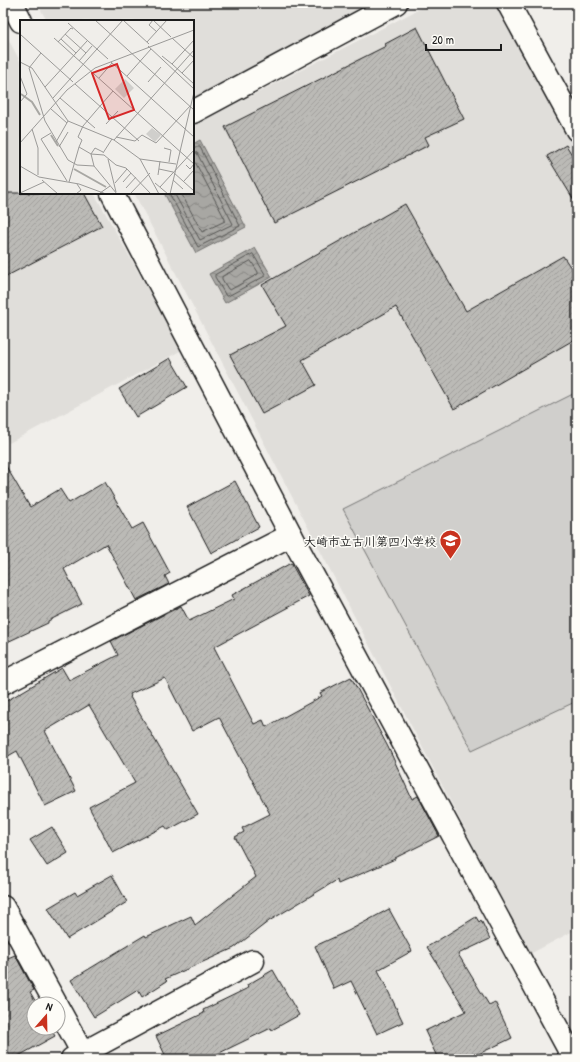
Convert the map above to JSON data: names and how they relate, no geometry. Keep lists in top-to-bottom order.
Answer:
{
  "places": {
    "school or university": ["大崎市立古川第四小学校"]
  },
  "scale_bar": "20 m",
  "north": "top"
}
